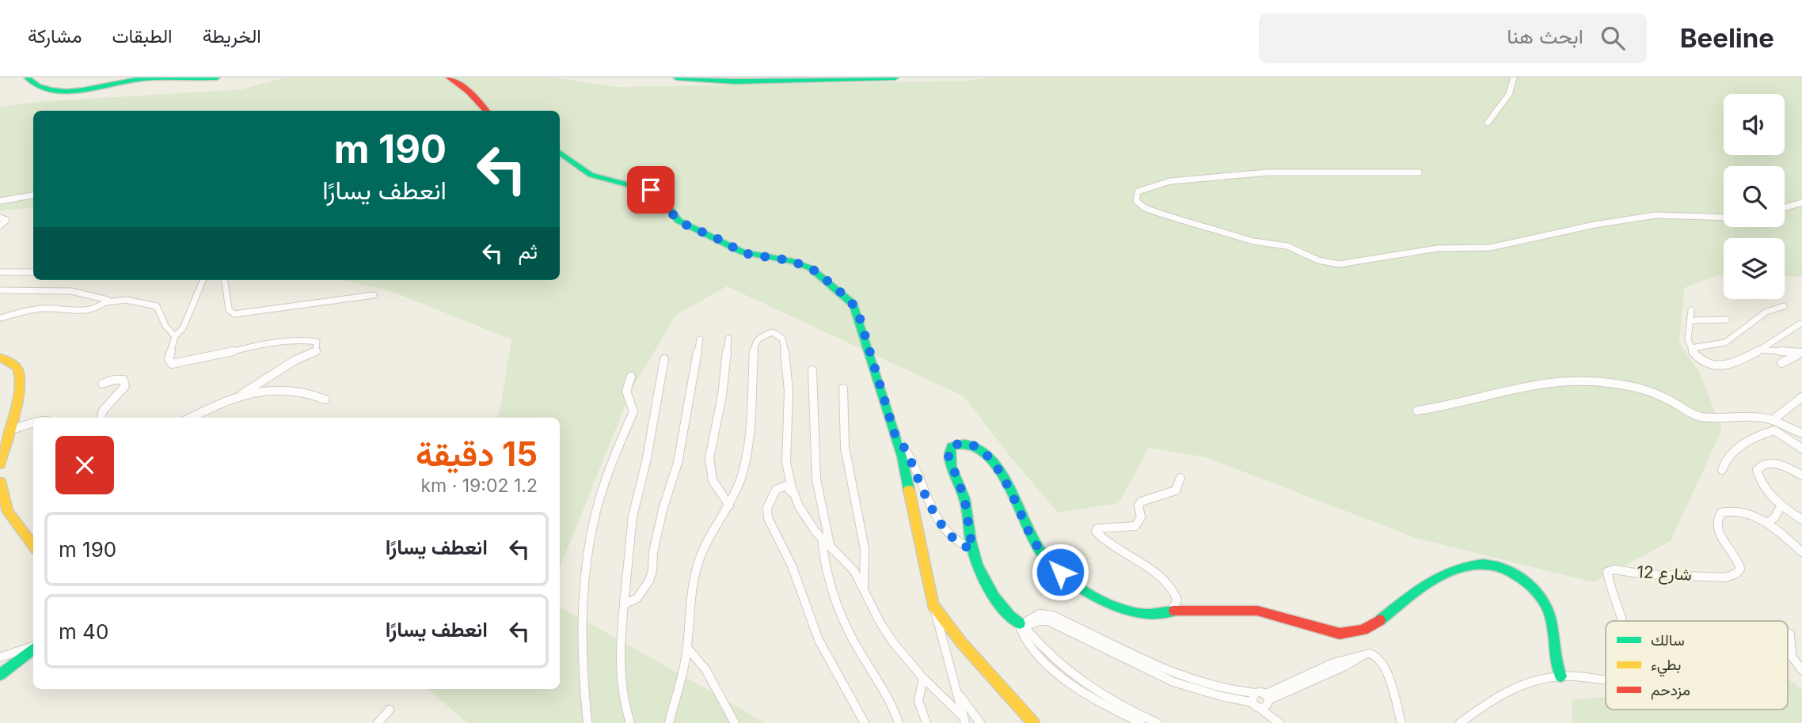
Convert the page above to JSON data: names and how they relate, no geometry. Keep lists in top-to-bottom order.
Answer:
{
  "streets": {
    "street": ["شارع 12"]
  },
  "legend": ["سالك", "بطيء", "مزدحم"],
  "page": {
    "header": "Beeline",
    "search": "ابحث هنا",
    "nav": ["الخريطة", "الطبقات", "مشاركة"],
    "turn": ["190 m", "انعطف يسارًا"],
    "then": "ثم",
    "heading": ["15 دقيقة", "1.2 km · 19:02"],
    "list": [
      {
        "name": "انعطف يسارًا",
        "value": "190 m"
      },
      {
        "name": "انعطف يسارًا",
        "value": "40 m"
      }
    ]
  }
}
